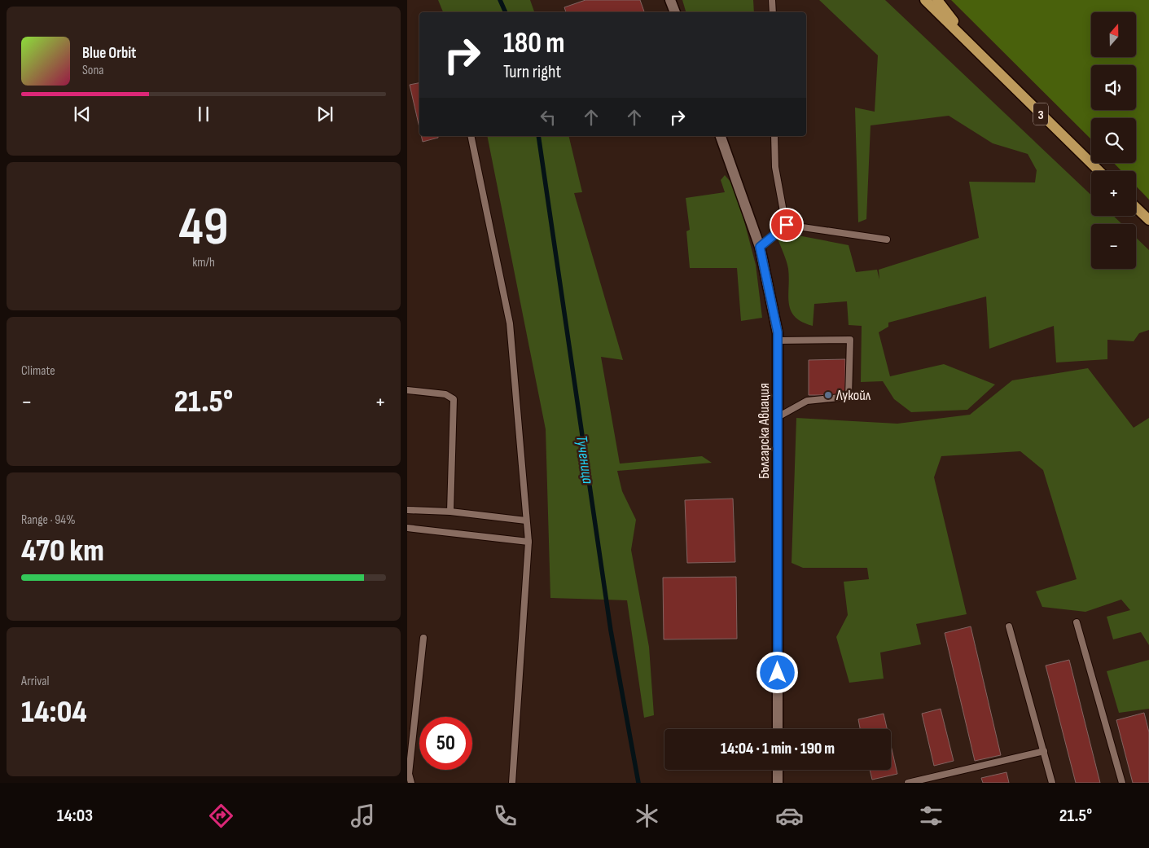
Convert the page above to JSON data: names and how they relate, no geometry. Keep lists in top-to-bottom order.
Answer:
{
  "streets": {
    "main road": ["3", "Българска Авиация"]
  },
  "water": ["Тученица"],
  "places": ["Лукойл"],
  "north": "top",
  "page": {
    "map_buttons": ["+", "−"],
    "turn": ["180 m", "Turn right"],
    "song": ["Blue Orbit", "Sona"],
    "tile": [
      ["49", "km/h"],
      "Climate",
      ["Range · 94%", "470 km"],
      ["Arrival", "14:04"]
    ],
    "heat": ["−", "21.5°", "+"],
    "limit": "50",
    "trip": "14:04 · 1 min · 190 m",
    "tabs": ["14:03", "21.5°"]
  }
}
